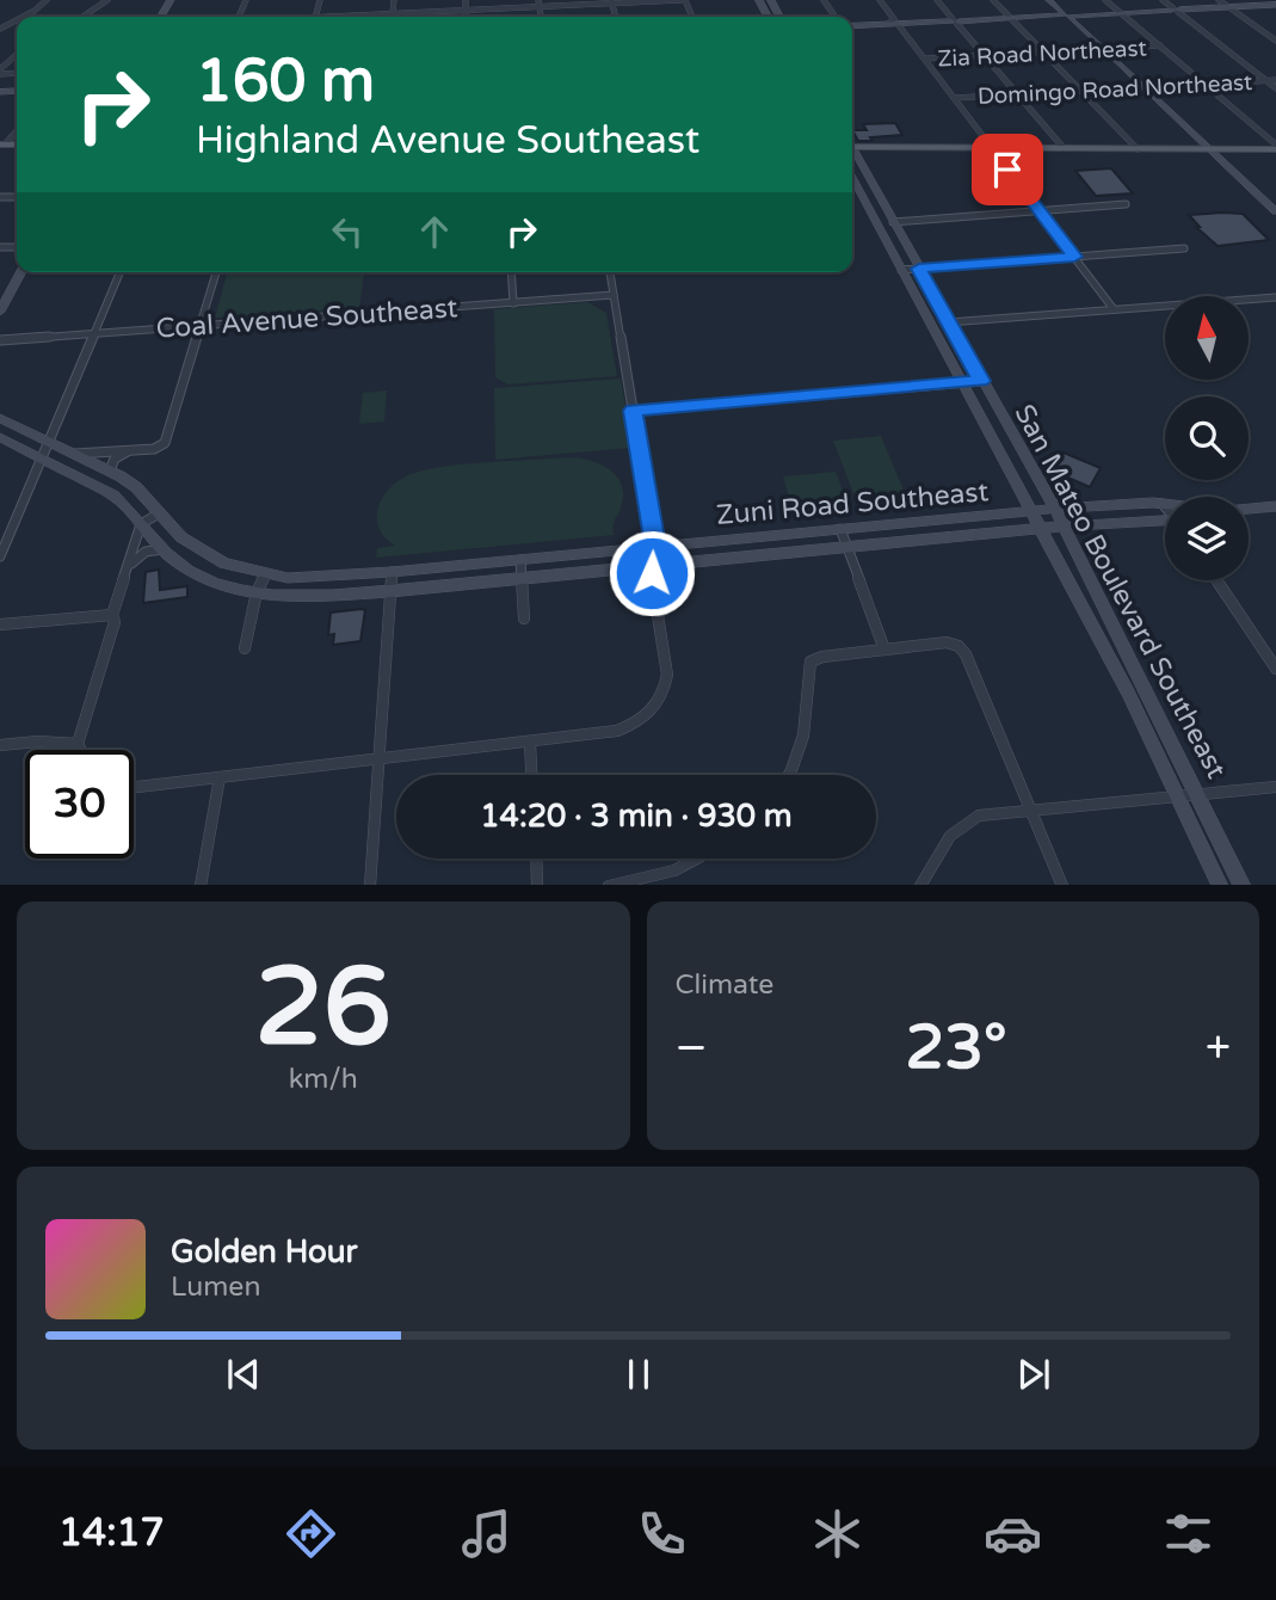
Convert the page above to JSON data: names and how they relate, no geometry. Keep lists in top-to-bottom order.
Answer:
{
  "streets": {
    "main road": ["Zuni Road Southeast", "San Mateo Boulevard Southeast"],
    "street": ["Zia Road Northeast", "Domingo Road Northeast", "Coal Avenue Southeast"]
  },
  "crossings": [
    ["Zuni Road Southeast", "San Mateo Boulevard Southeast"]
  ],
  "north": "top",
  "page": {
    "turn": ["160 m", "Highland Avenue Southeast"],
    "limit": "30",
    "trip": "14:20 · 3 min · 930 m",
    "tile": [
      ["26", "km/h"],
      "Climate"
    ],
    "heat": ["−", "23°", "+"],
    "song": ["Golden Hour", "Lumen"],
    "tabs": "14:17"
  }
}
